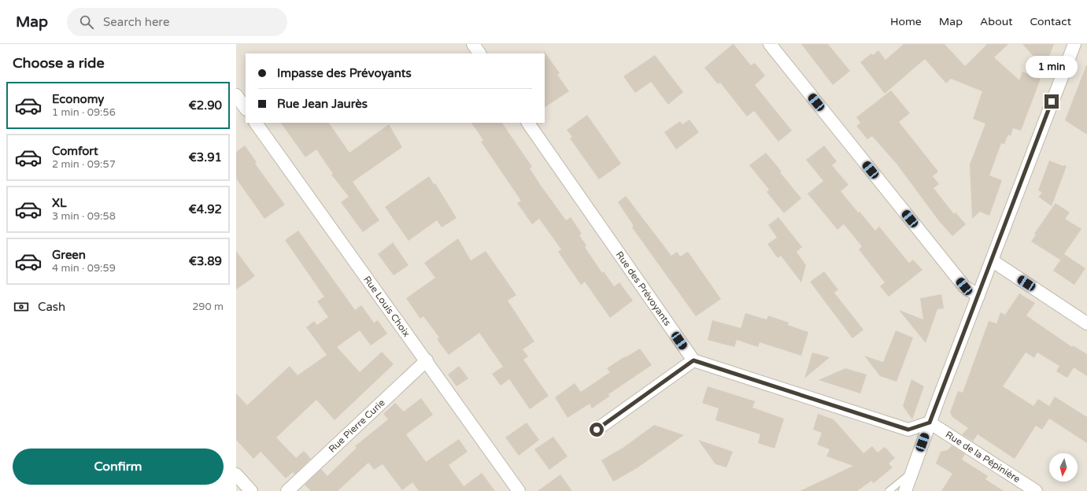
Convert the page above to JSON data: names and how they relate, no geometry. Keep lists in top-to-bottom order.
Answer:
{
  "streets": {
    "street": [
      "Rue des Prévoyants",
      "Rue Louis Choix",
      "Rue Pierre Curie",
      "Rue de la Pépinière"
    ]
  },
  "crossings": [
    ["Rue Louis Choix", "Rue Pierre Curie"]
  ],
  "north": "bottom",
  "page": {
    "header": "Map",
    "search": "Search here",
    "nav": [
      "Home",
      "Map",
      "About",
      "Contact"
    ],
    "heading": "Choose a ride",
    "banner": ["Impasse des Prévoyants", "Rue Jean Jaurès"],
    "bubble": "1 min",
    "list": [
      {
        "name": "Economy",
        "note": "1 min · 09:56",
        "value": "€2.90"
      },
      {
        "name": "Comfort",
        "note": "2 min · 09:57",
        "value": "€3.91"
      },
      {
        "name": "XL",
        "note": "3 min · 09:58",
        "value": "€4.92"
      },
      {
        "name": "Green",
        "note": "4 min · 09:59",
        "value": "€3.89"
      }
    ],
    "pay": ["Cash", "290 m"],
    "buttons": "Confirm"
  }
}
